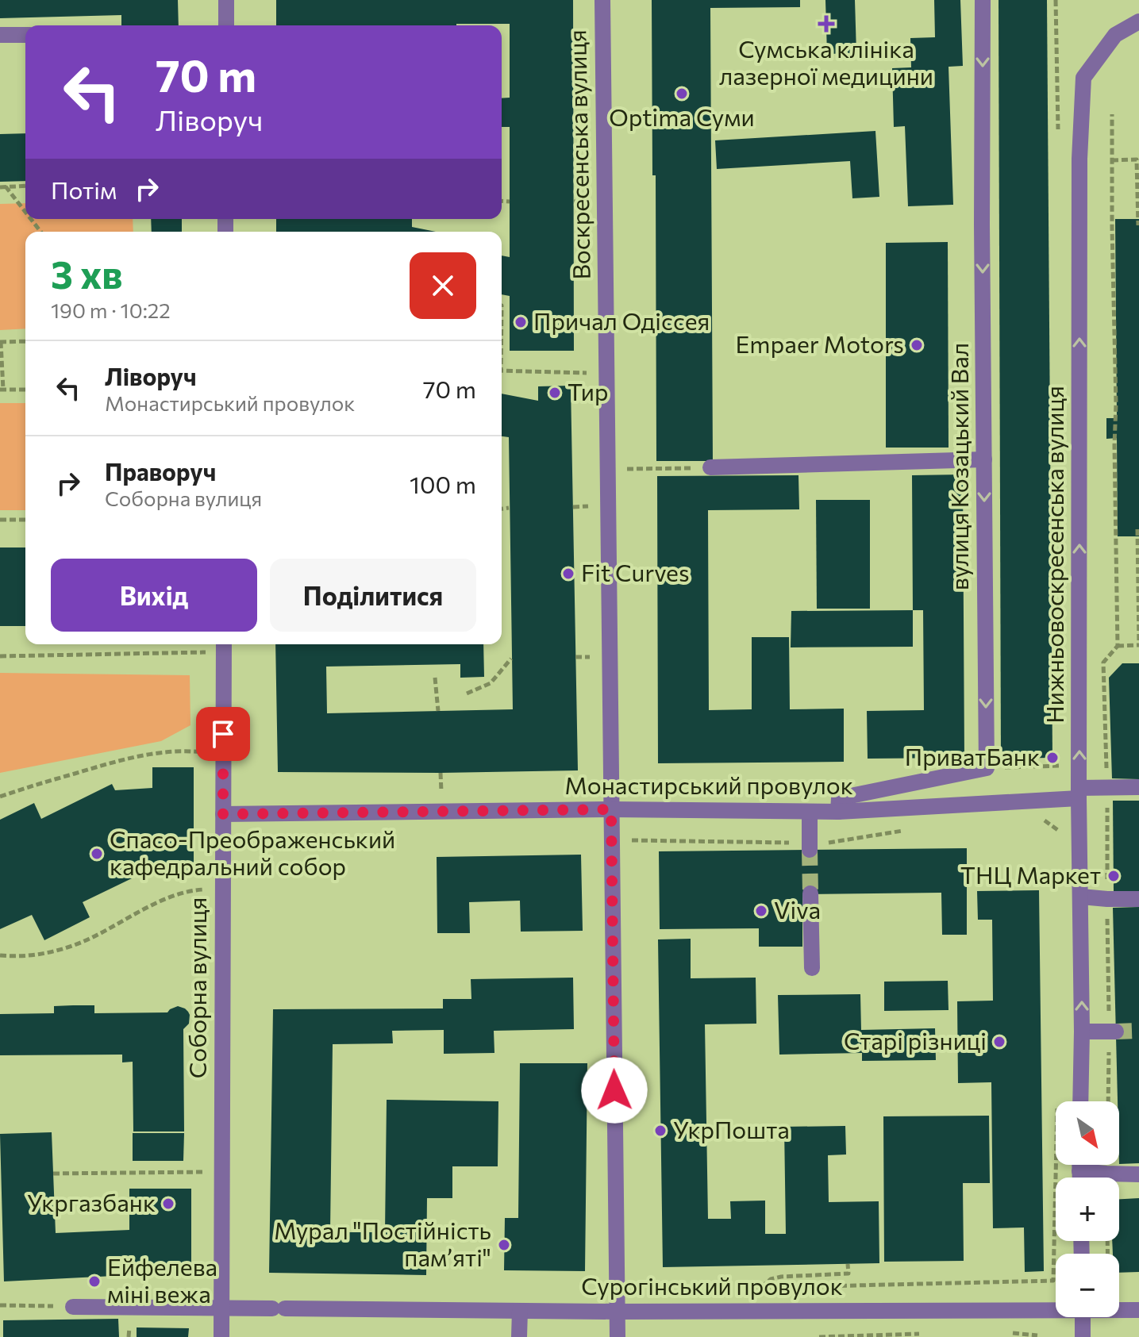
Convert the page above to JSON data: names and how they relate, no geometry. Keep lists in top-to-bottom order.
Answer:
{
  "streets": {
    "street": [
      "Воскресенська вулиця",
      "вулиця Козацький Вал",
      "Нижньовоскресенська вулиця",
      "Монастирський провулок",
      "Соборна вулиця",
      "Сурогінський провулок"
    ]
  },
  "crossings": [
    ["Воскресенська вулиця", "Монастирський провулок"],
    ["Воскресенська вулиця", "Сурогінський провулок"],
    ["Нижньовоскресенська вулиця", "Монастирський провулок"],
    ["Монастирський провулок", "Соборна вулиця"],
    ["Соборна вулиця", "Сурогінський провулок"]
  ],
  "one_way": ["вулиця Козацький Вал", "Нижньовоскресенська вулиця"],
  "places": {
    "health": ["Сумська клініка лазерної медицини"],
    "other": [
      "Optima Суми",
      "Причал Одіссея",
      "Empaer Motors",
      "Тир",
      "Fit Curves",
      "ПриватБанк",
      "Спасо-Преображенський кафедральний собор",
      "ТНЦ Маркет",
      "Viva",
      "Старі різниці",
      "УкрПошта",
      "Укргазбанк",
      "Мурал \"Постійність пам’яті\"",
      "Ейфелева міні вежа"
    ]
  },
  "north": "bottom right",
  "page": {
    "turn": ["70 m", "Ліворуч"],
    "then": "Потім",
    "heading": ["3 хв", "190 m · 10:22"],
    "list": [
      {
        "name": "Ліворуч",
        "note": "Монастирський провулок",
        "value": "70 m"
      },
      {
        "name": "Праворуч",
        "note": "Соборна вулиця",
        "value": "100 m"
      }
    ],
    "buttons": ["Вихід", "Поділитися"],
    "map_buttons": ["+", "−"]
  }
}
